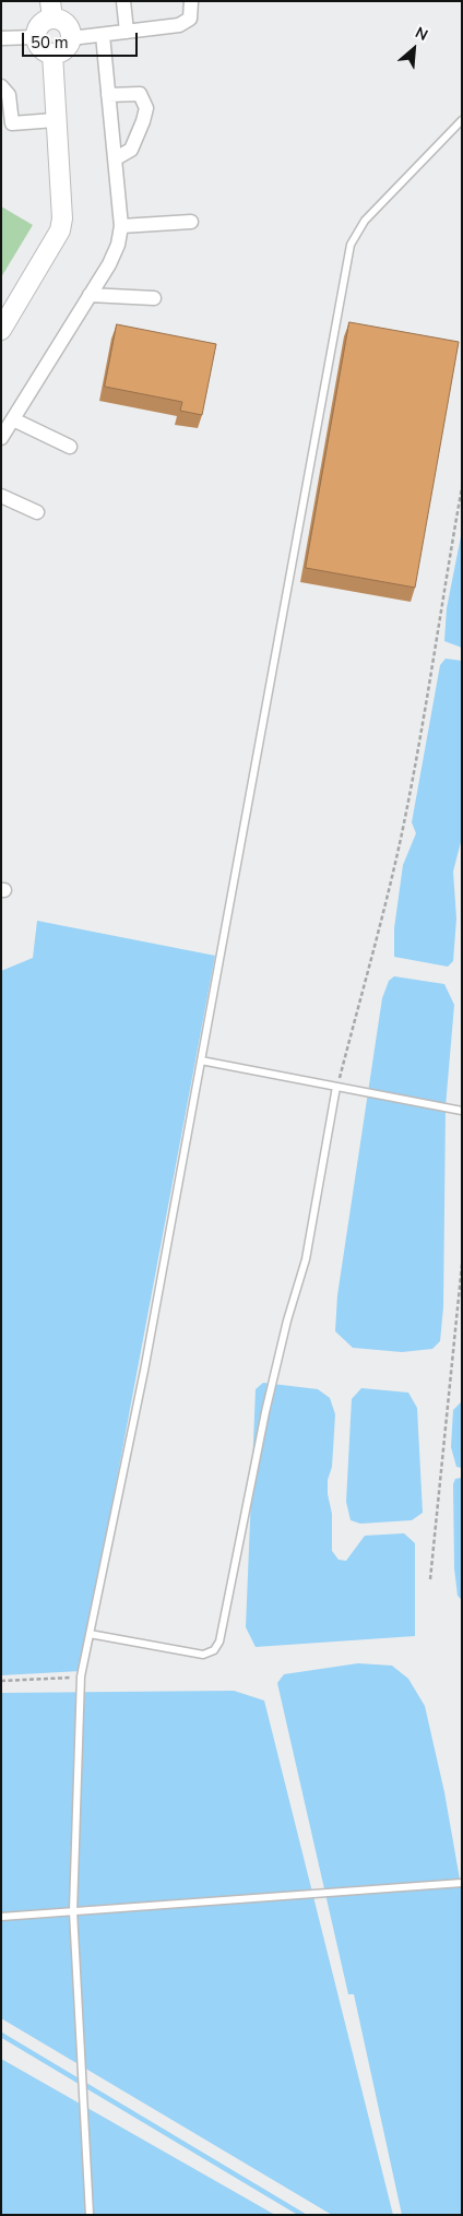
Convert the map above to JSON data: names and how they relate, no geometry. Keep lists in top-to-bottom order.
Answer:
{
  "scale_bar": "50 m",
  "north": "top right"
}
